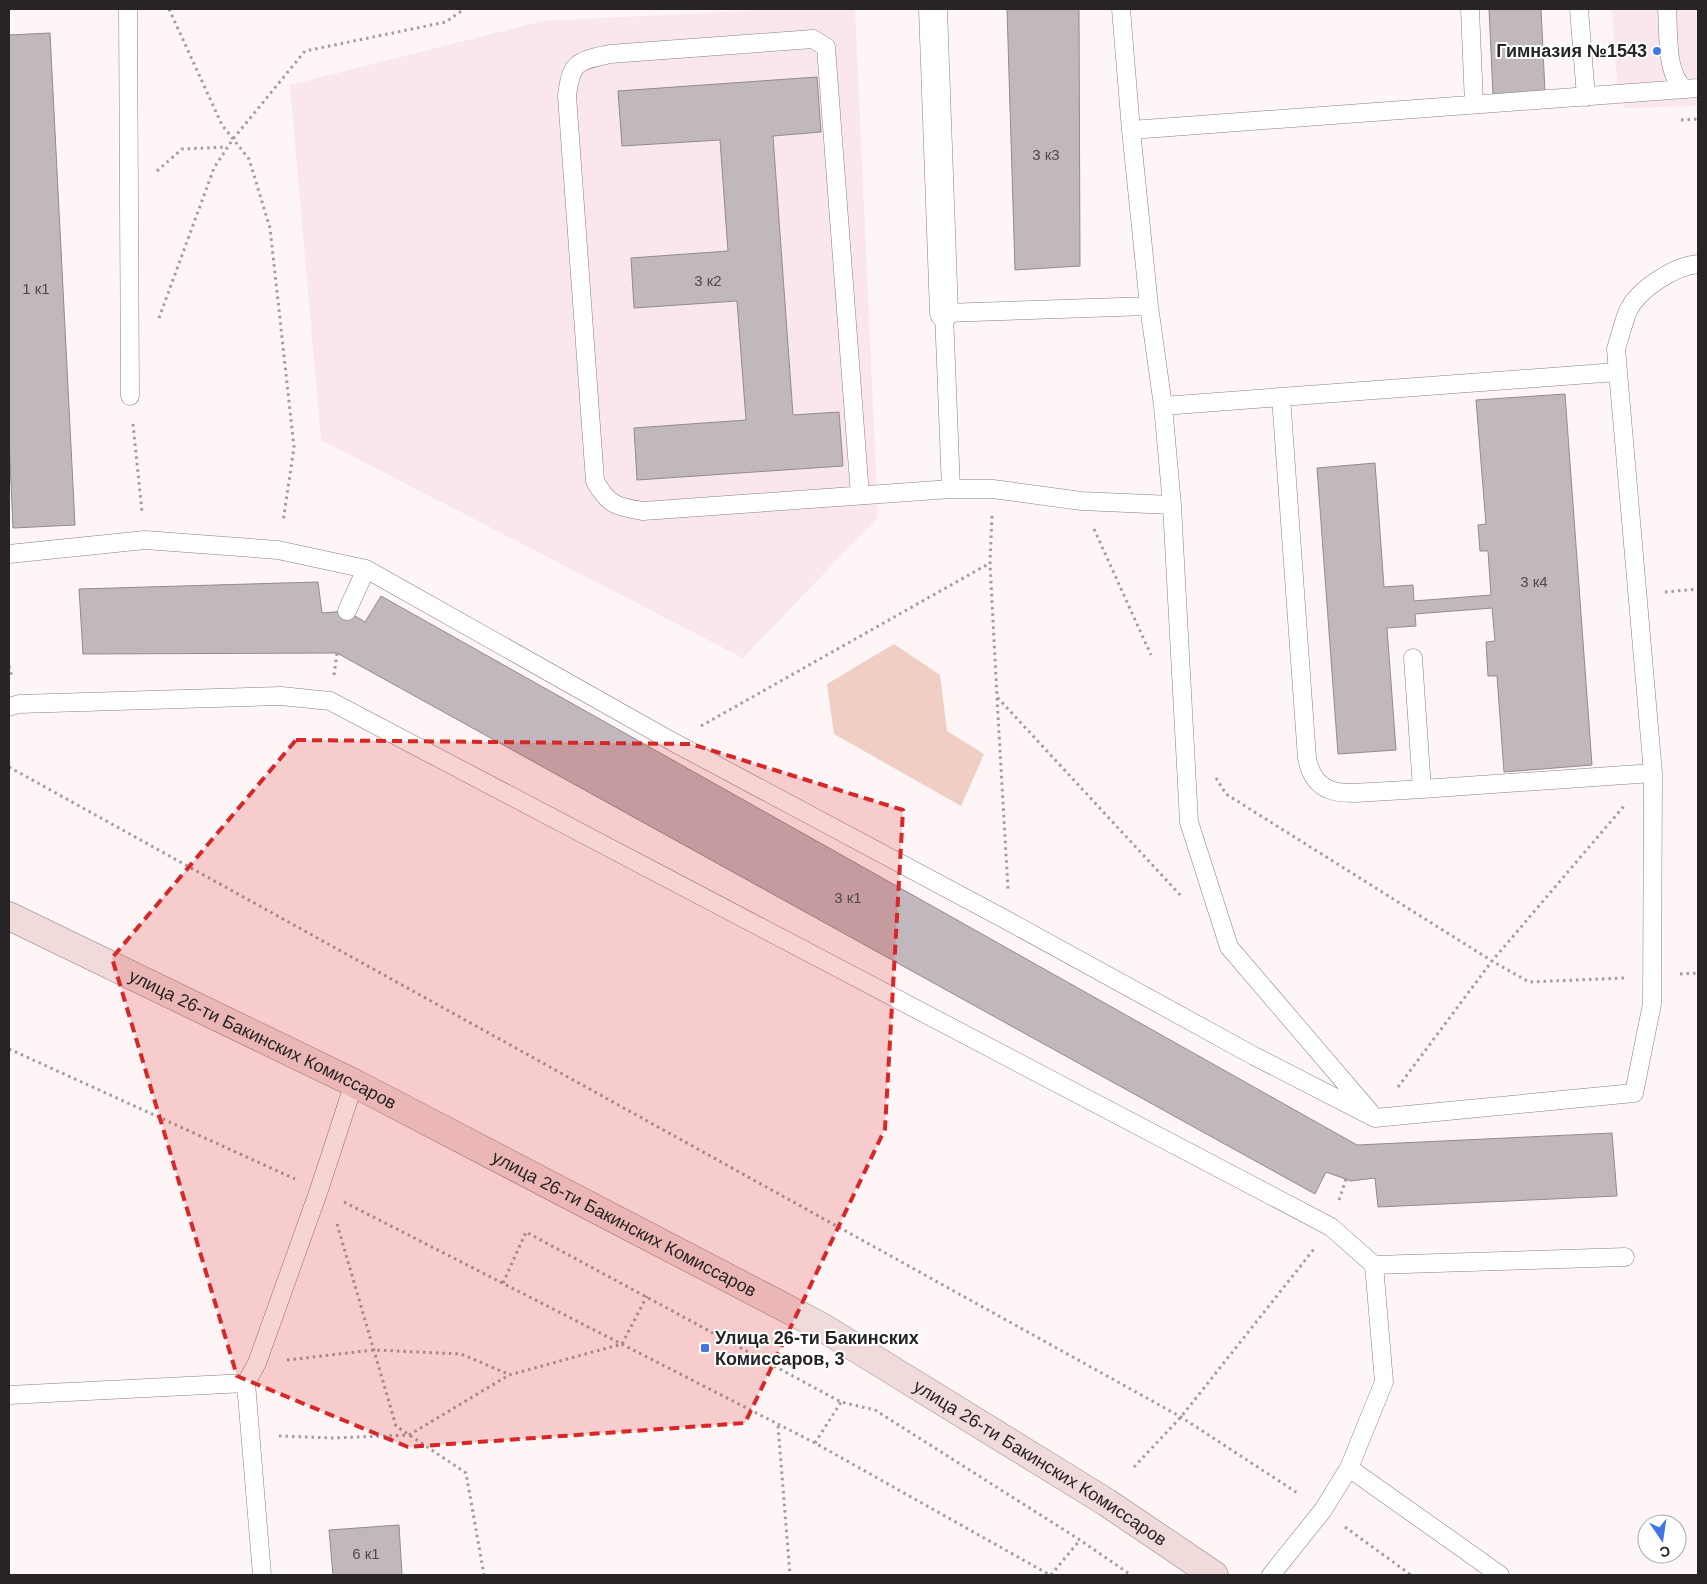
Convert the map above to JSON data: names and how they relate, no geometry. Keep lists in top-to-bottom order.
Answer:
{
  "streets": {
    "main road": ["улица 26-ти Бакинских Комиссаров"]
  },
  "places": {
    "other": ["Гимназия №1543"],
    "transit": ["Улица 26-ти Бакинских Комиссаров, 3"]
  },
  "house_numbers": [
    "3 к3",
    "3 к2",
    "1 к1",
    "3 к4",
    "3 к1",
    "6 к1"
  ],
  "north": "bottom"
}
